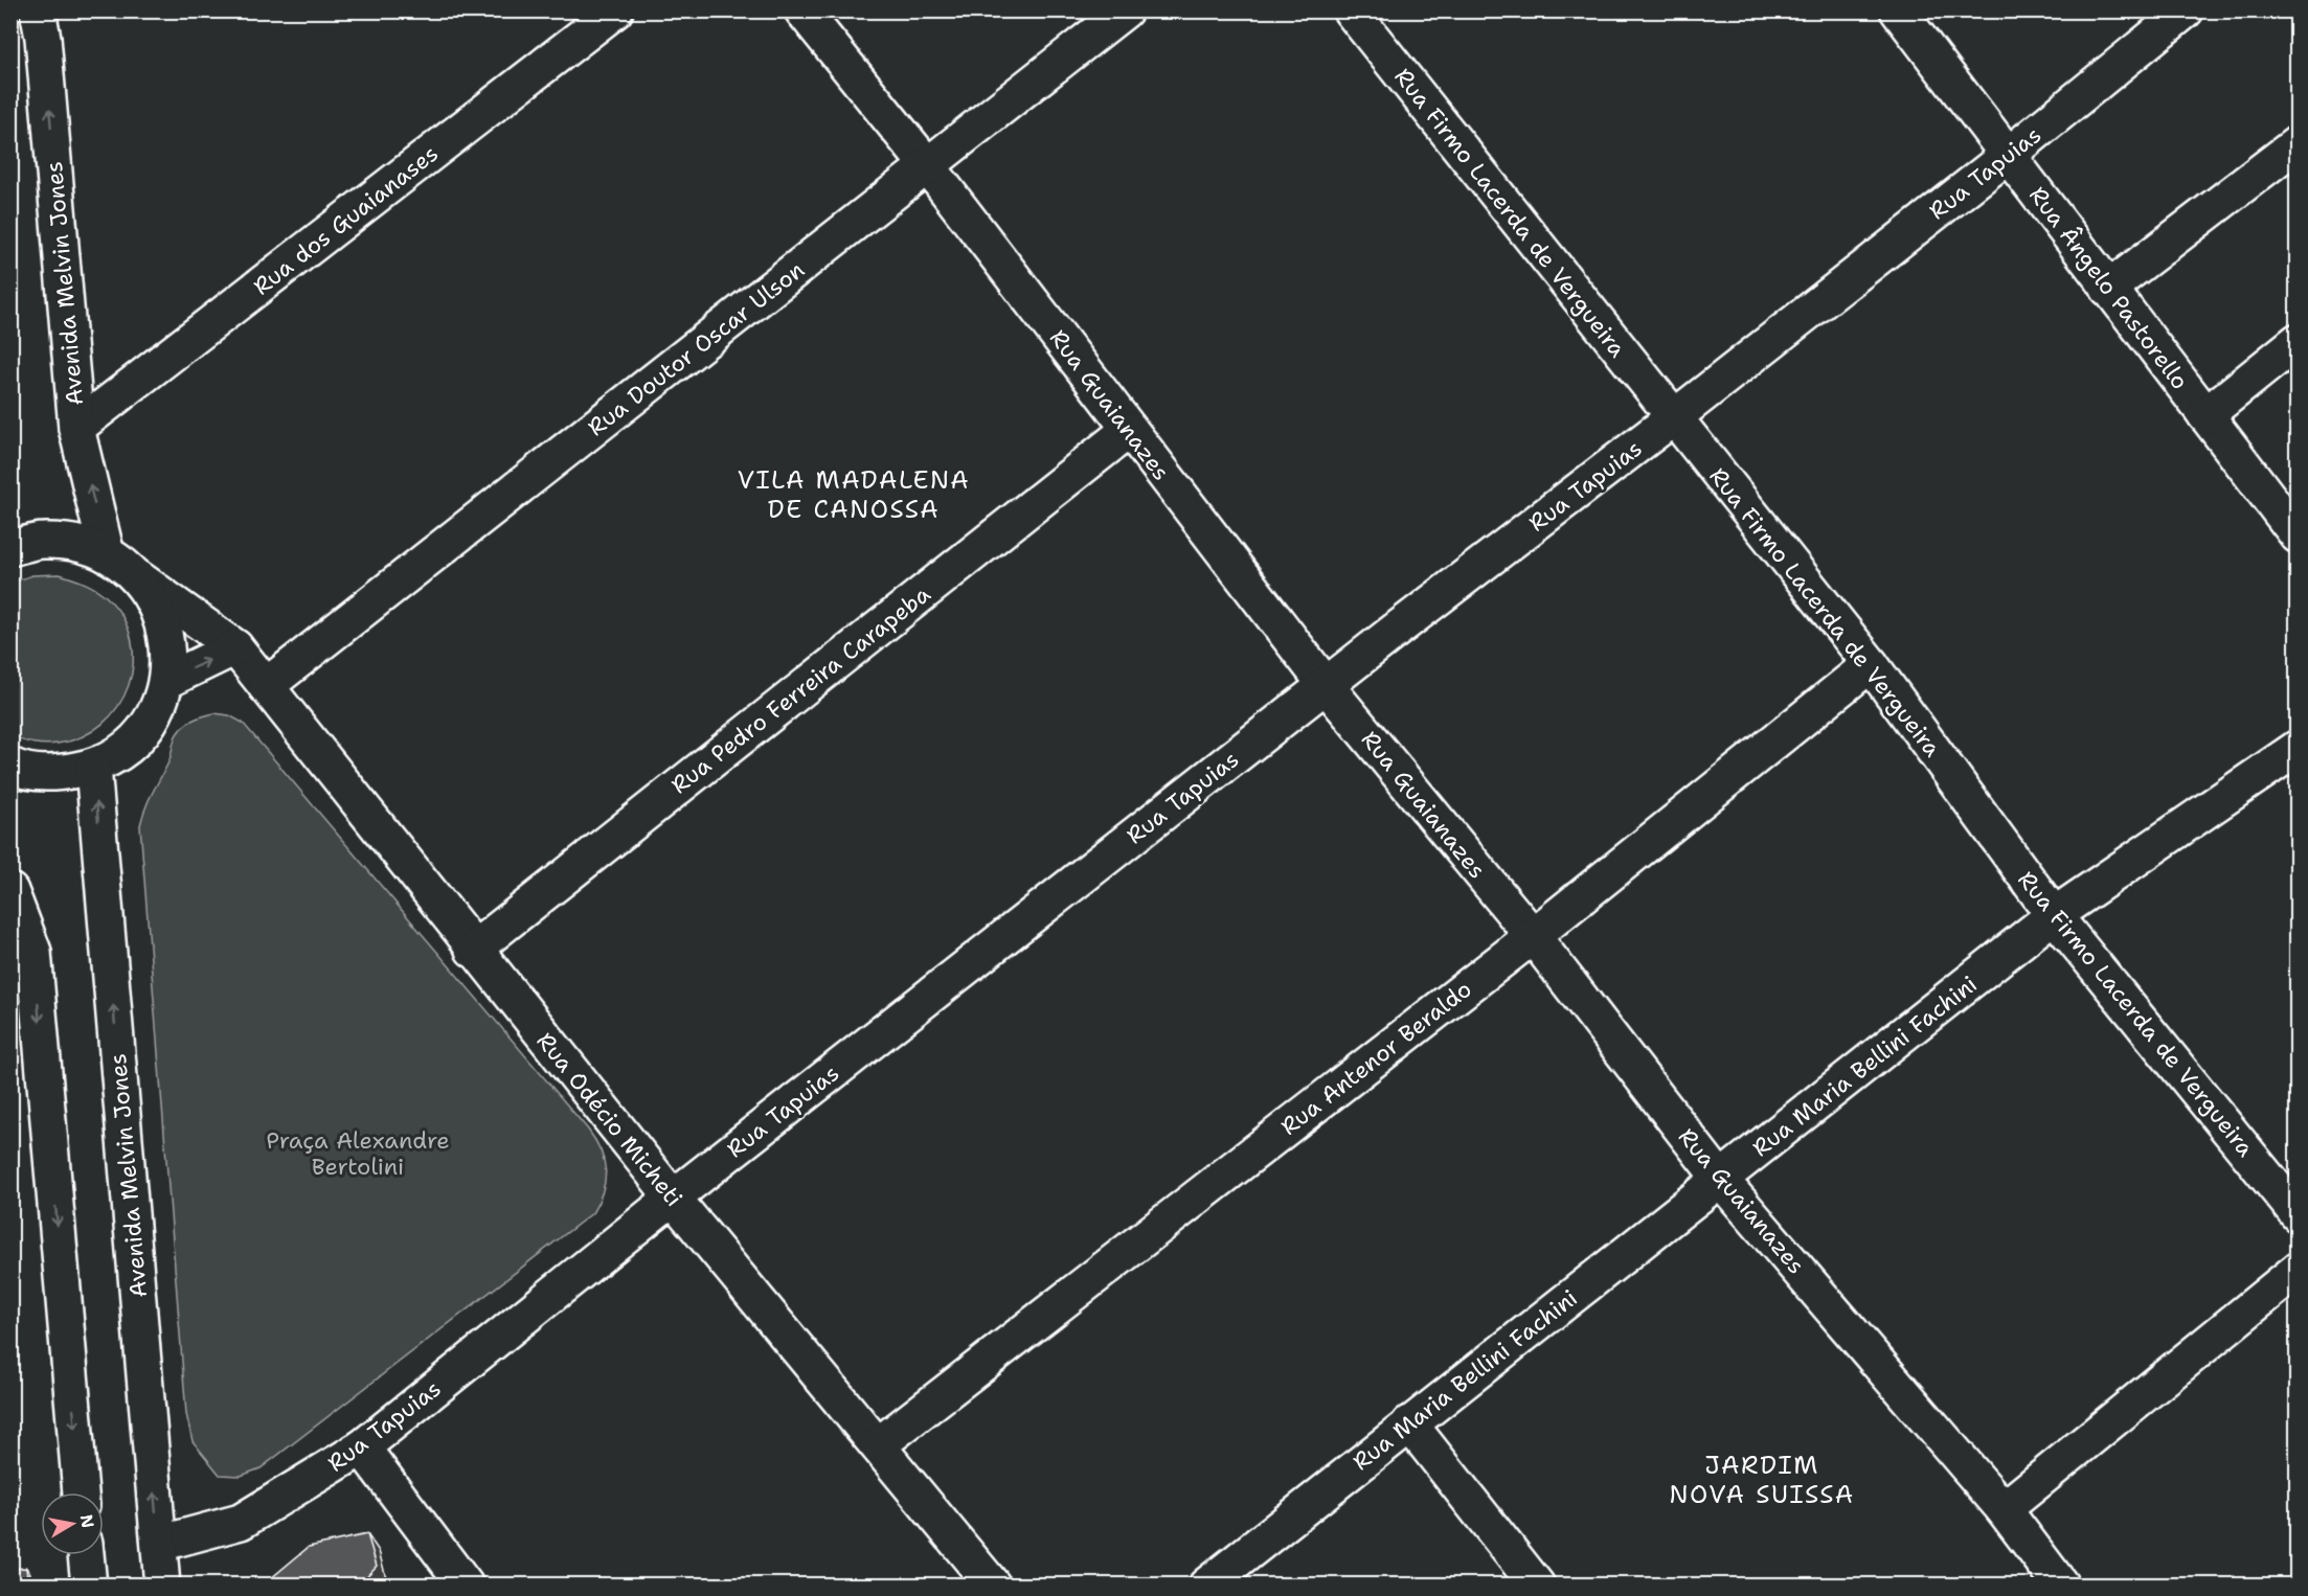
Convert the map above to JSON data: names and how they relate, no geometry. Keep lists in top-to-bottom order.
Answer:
{
  "streets": {
    "street": [
      "Rua Tapuias",
      "Rua Firmo Lacerda de Vergueira",
      "Rua dos Guaianases",
      "Avenida Melvin Jones",
      "Rua Ângelo Pastorello",
      "Rua Doutor Oscar Ulson",
      "Rua Guaianazes",
      "Rua Pedro Ferreira Carapeba",
      "Rua Antenor Beraldo",
      "Rua Maria Bellini Fachini",
      "Rua Odécio Micheti"
    ]
  },
  "crossings": [
    ["Rua Tapuias", "Rua Firmo Lacerda de Vergueira"],
    ["Rua Tapuias", "Avenida Melvin Jones"],
    ["Rua Tapuias", "Rua Ângelo Pastorello"],
    ["Rua Tapuias", "Rua Guaianazes"],
    ["Rua Tapuias", "Rua Odécio Micheti"],
    ["Rua Firmo Lacerda de Vergueira", "Rua Antenor Beraldo"],
    ["Rua Firmo Lacerda de Vergueira", "Rua Maria Bellini Fachini"],
    ["Rua dos Guaianases", "Avenida Melvin Jones"],
    ["Avenida Melvin Jones", "Rua Odécio Micheti"],
    ["Rua Doutor Oscar Ulson", "Rua Guaianazes"],
    ["Rua Doutor Oscar Ulson", "Rua Odécio Micheti"],
    ["Rua Guaianazes", "Rua Pedro Ferreira Carapeba"],
    ["Rua Guaianazes", "Rua Antenor Beraldo"],
    ["Rua Guaianazes", "Rua Maria Bellini Fachini"],
    ["Rua Pedro Ferreira Carapeba", "Rua Odécio Micheti"],
    ["Rua Antenor Beraldo", "Rua Odécio Micheti"]
  ],
  "districts": ["VILA MADALENA DE CANOSSA", "JARDIM NOVA SUISSA"],
  "parks": ["Praça Alexandre Bertolini"],
  "north": "right"
}
